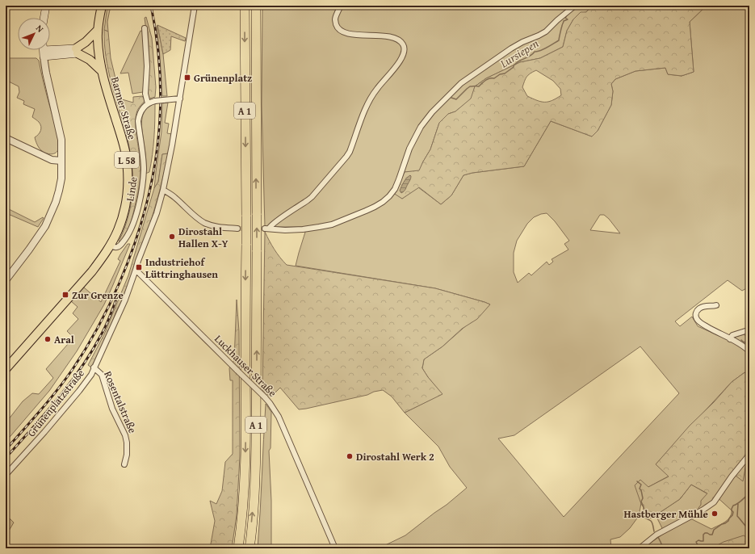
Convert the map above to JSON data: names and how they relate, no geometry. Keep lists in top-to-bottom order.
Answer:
{
  "streets": {
    "highway": ["A 1"],
    "main road": ["Barmer Straße", "L 58"],
    "street": [
      "Linde",
      "Luckhauser Straße",
      "Rosentalstraße",
      "Grünenplatzstraße"
    ]
  },
  "crossings": [
    ["Barmer Straße", "Linde"],
    ["Luckhauser Straße", "Grünenplatzstraße"],
    ["Rosentalstraße", "Grünenplatzstraße"]
  ],
  "water": ["Lursiepen"],
  "places": {
    "transit": ["Grünenplatz", "Industriehof Lüttringhausen", "Zur Grenze"],
    "other": [
      "Dirostahl Hallen X-Y",
      "Aral",
      "Dirostahl Werk 2",
      "Hastberger Mühle"
    ]
  },
  "north": "top right"
}
